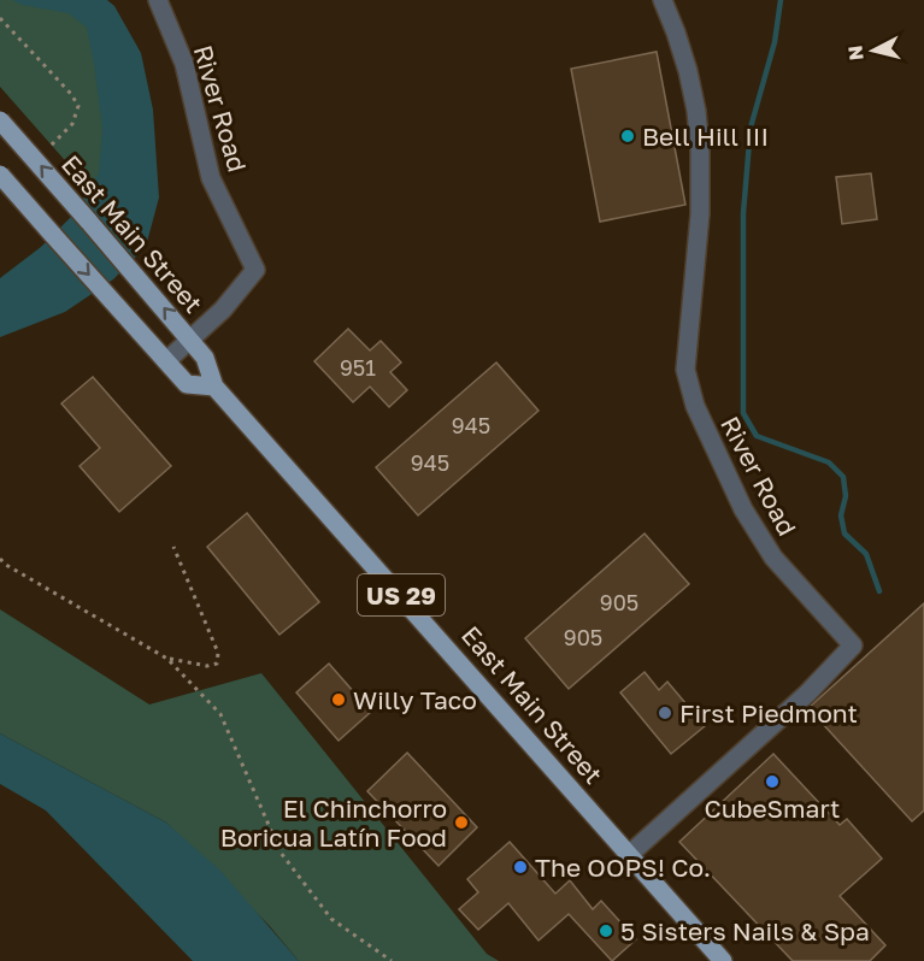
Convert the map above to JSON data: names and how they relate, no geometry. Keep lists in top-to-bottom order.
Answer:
{
  "streets": {
    "main road": ["East Main Street", "US 29"],
    "street": ["River Road"]
  },
  "crossings": [
    ["River Road", "East Main Street"]
  ],
  "places": [
    "Bell Hill III",
    "Willy Taco",
    "First Piedmont",
    "CubeSmart",
    "El Chinchorro Boricua Latín Food",
    "The OOPS! Co.",
    "5 Sisters Nails & Spa"
  ],
  "house_numbers": [
    "951",
    "945",
    "945",
    "905",
    "905"
  ],
  "north": "left"
}
